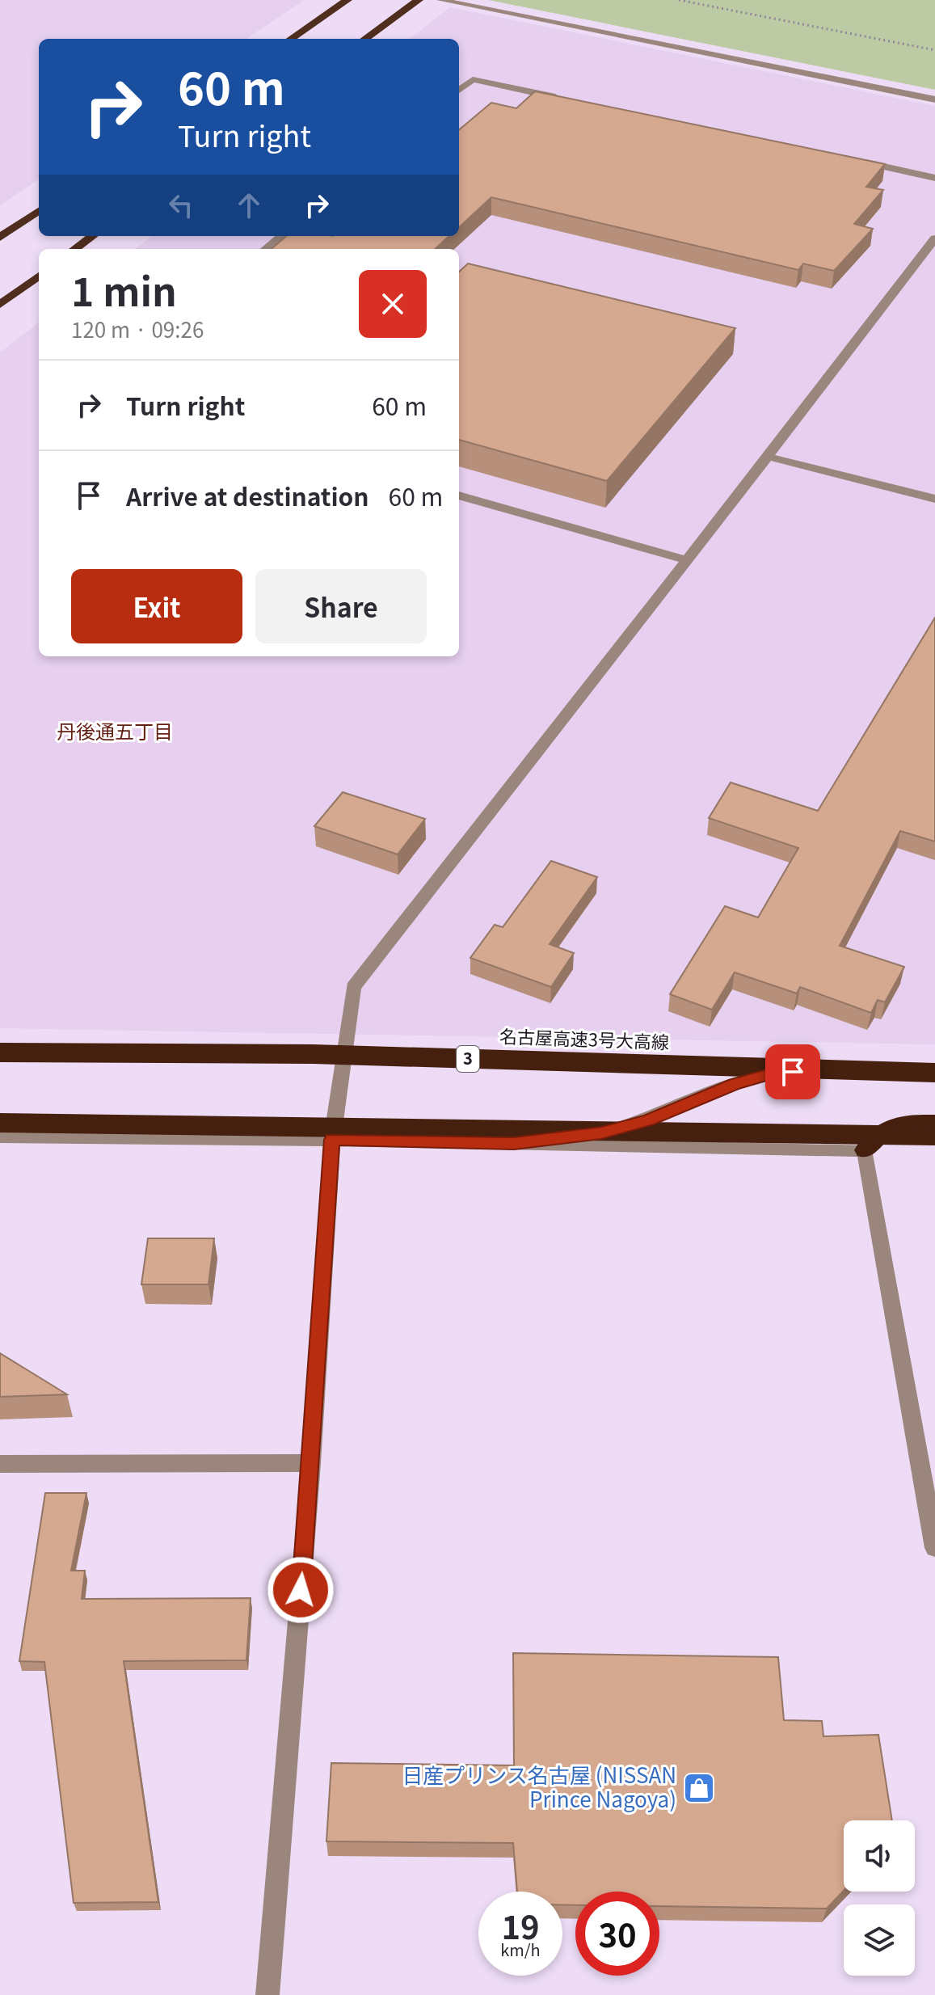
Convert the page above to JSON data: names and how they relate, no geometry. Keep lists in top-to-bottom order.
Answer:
{
  "streets": {
    "highway": ["名古屋高速3号大高線", "3"]
  },
  "districts": ["丹後通五丁目"],
  "places": {
    "shop": ["日産プリンス名古屋 (NISSAN Prince Nagoya)"]
  },
  "page": {
    "turn": ["60 m", "Turn right"],
    "heading": ["1 min", "120 m · 09:26"],
    "list": [
      {
        "name": "Turn right",
        "value": "60 m"
      },
      {
        "name": "Arrive at destination",
        "value": "60 m"
      }
    ],
    "buttons": ["Exit", "Share"],
    "speed": "19 km/h",
    "limit": "30"
  }
}
